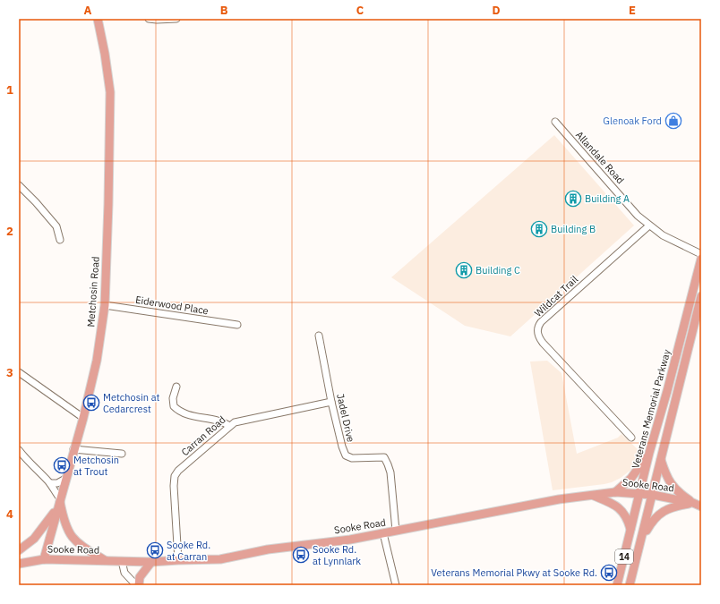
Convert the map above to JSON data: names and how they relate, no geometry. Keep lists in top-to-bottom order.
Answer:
{
  "streets": {
    "main road": [
      "Metchosin Road",
      "Veterans Memorial Parkway",
      "Sooke Road",
      "14"
    ],
    "street": [
      "Allandale Road",
      "Wildcat Trail",
      "Eiderwood Place",
      "Jadel Drive",
      "Carran Road"
    ]
  },
  "crossings": [
    ["Allandale Road", "Wildcat Trail"],
    ["Metchosin Road", "Eiderwood Place"],
    ["Metchosin Road", "Sooke Road"],
    ["Veterans Memorial Parkway", "Sooke Road"],
    ["Jadel Drive", "Carran Road"],
    ["Jadel Drive", "Sooke Road"],
    ["Carran Road", "Sooke Road"]
  ],
  "places": {
    "shop": ["Glenoak Ford"],
    "building": ["Building A", "Building B", "Building C"],
    "bus stop": [
      "Metchosin at Cedarcrest",
      "Metchosin at Trout",
      "Sooke Rd. at Carran",
      "Sooke Rd. at Lynnlark",
      "Veterans Memorial Pkwy at Sooke Rd."
    ]
  },
  "grid": {
    "columns": [
      "A",
      "B",
      "C",
      "D",
      "E"
    ],
    "rows": [
      "1",
      "2",
      "3",
      "4"
    ]
  }
}
